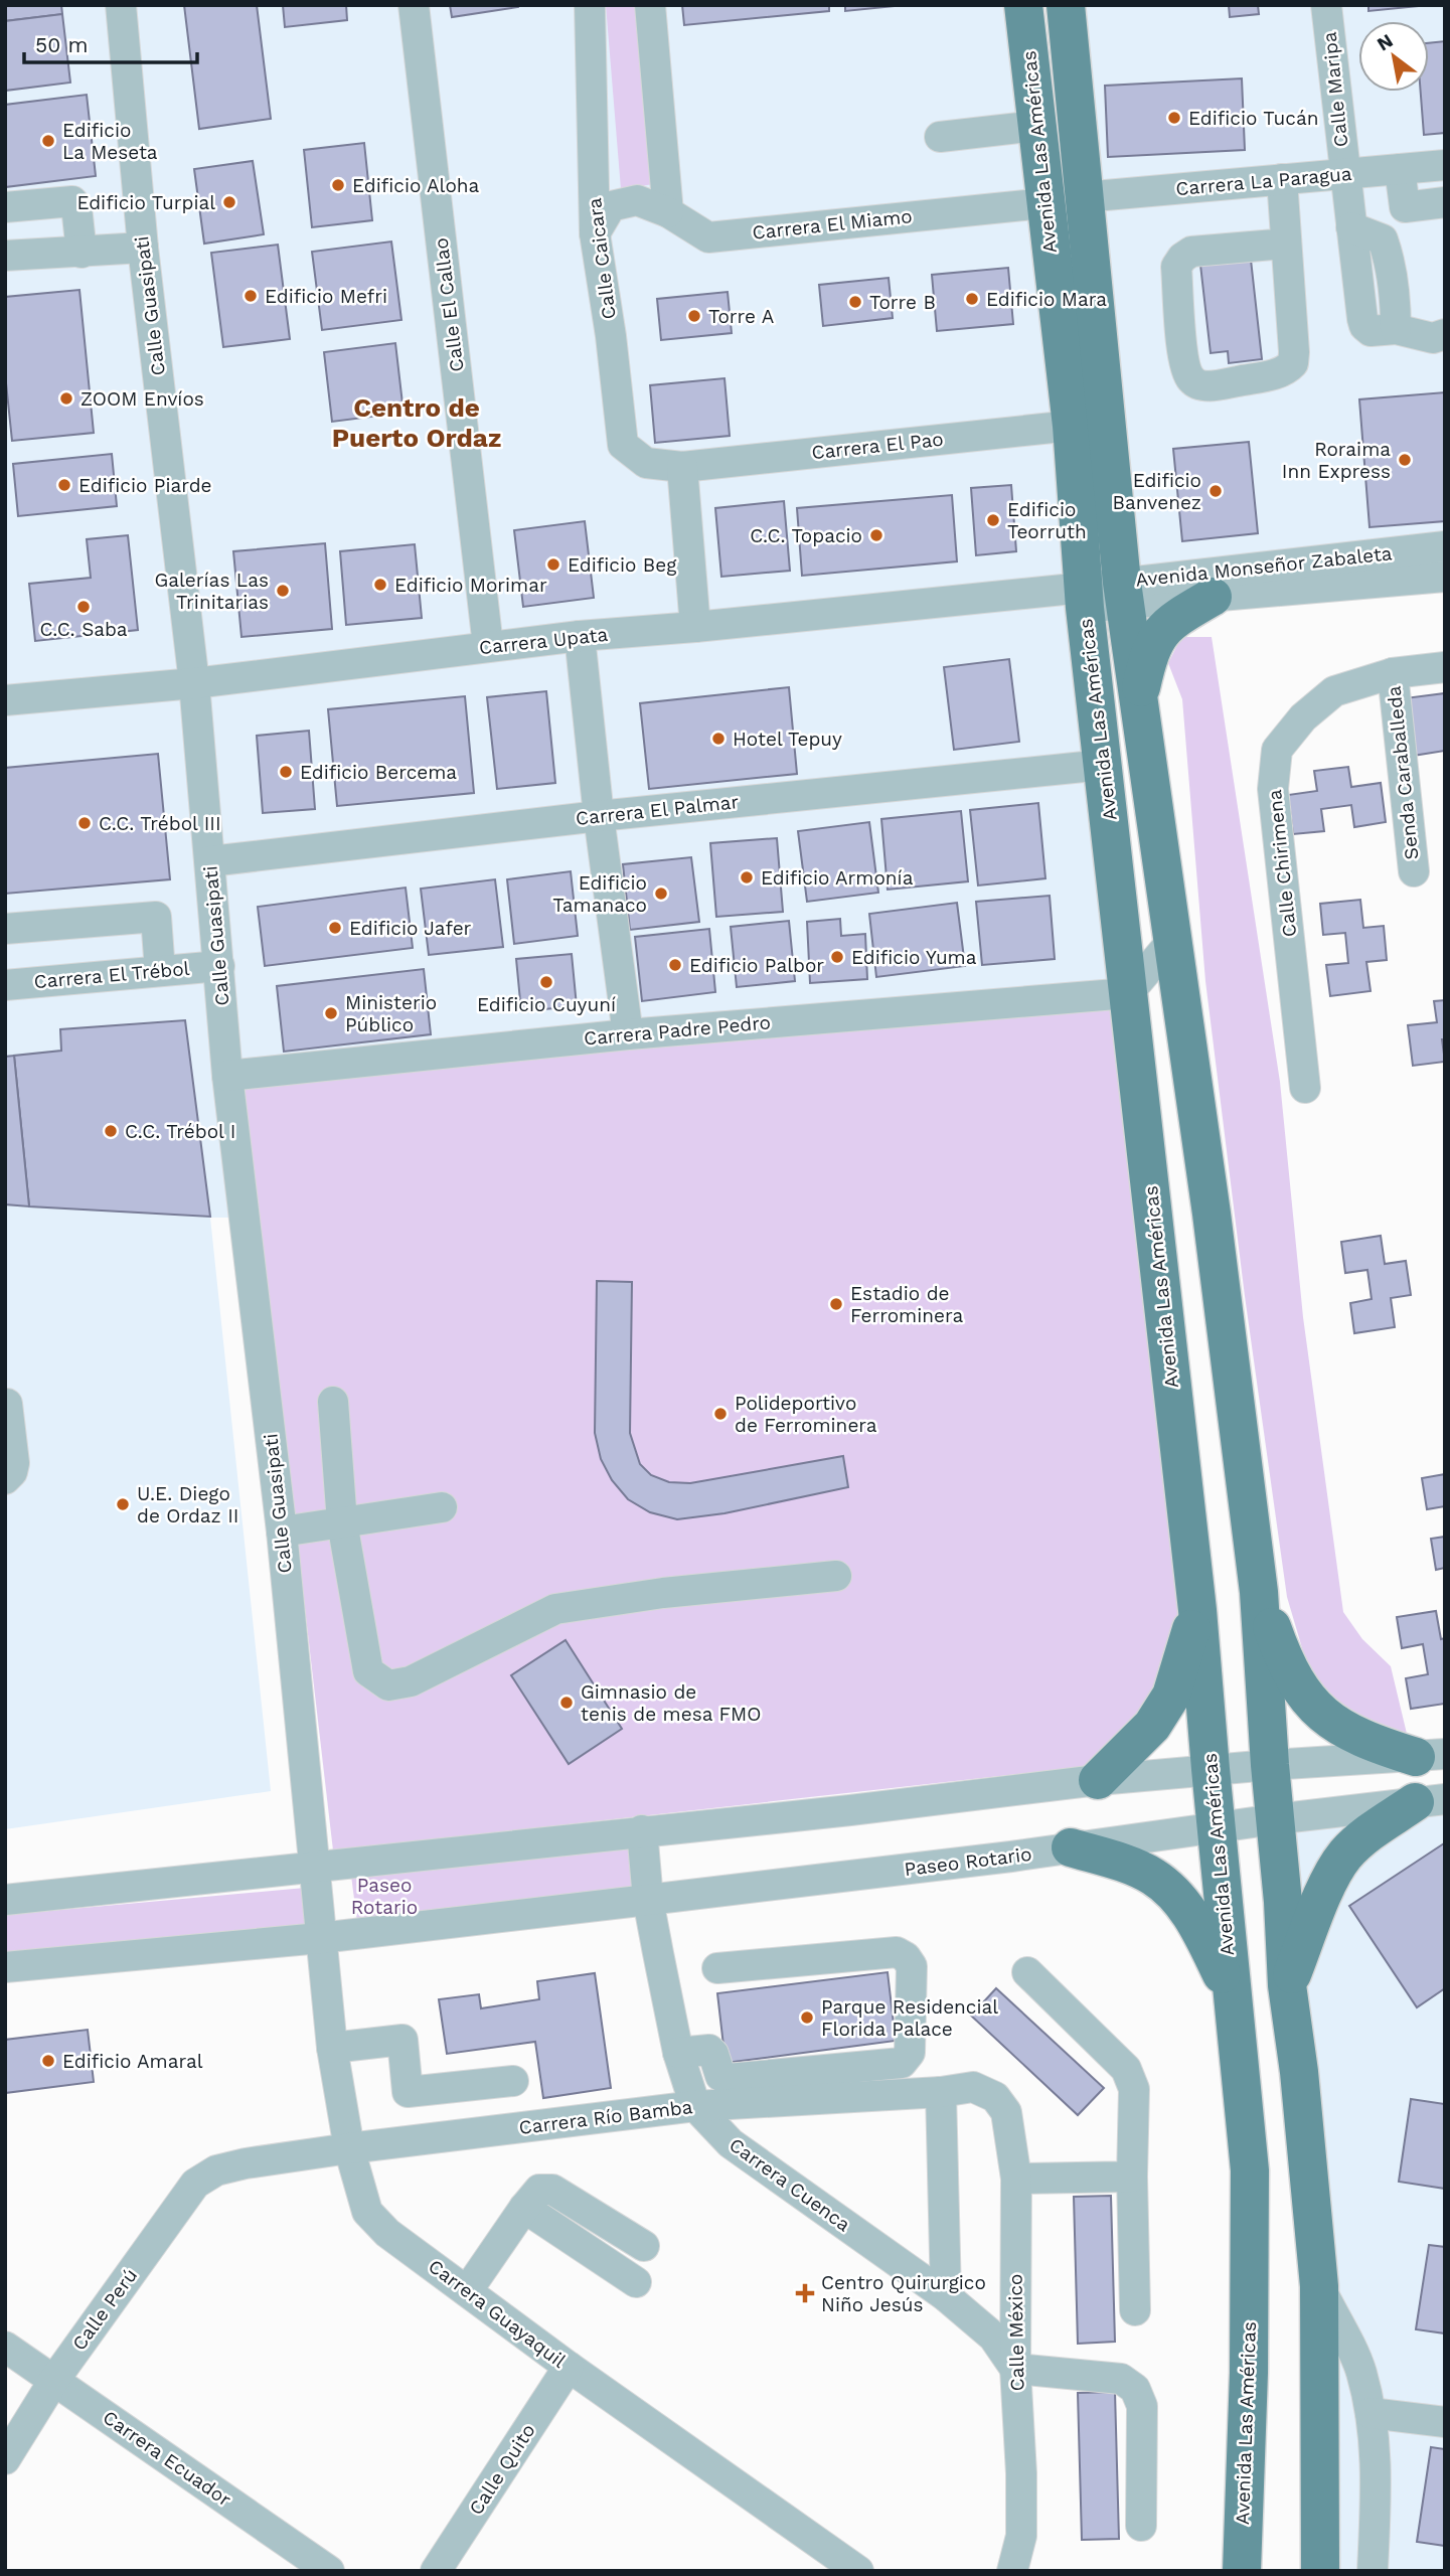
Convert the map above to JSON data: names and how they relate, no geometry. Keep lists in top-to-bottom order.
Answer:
{
  "streets": {
    "main road": ["Avenida Las Américas"],
    "street": [
      "Calle Maripa",
      "Carrera La Paragua",
      "Carrera El Miamo",
      "Calle Caicara",
      "Calle El Callao",
      "Calle Guasipati",
      "Carrera El Pao",
      "Avenida Monseñor Zabaleta",
      "Carrera Upata",
      "Senda Caraballeda",
      "Carrera El Palmar",
      "Calle Chirimena",
      "Carrera El Trébol",
      "Carrera Padre Pedro",
      "Paseo Rotario",
      "Carrera Río Bamba",
      "Carrera Cuenca",
      "Calle Perú",
      "Carrera Guayaquil",
      "Calle México",
      "Carrera Ecuador",
      "Calle Quito"
    ]
  },
  "crossings": [
    ["Calle Maripa", "Carrera La Paragua"],
    ["Avenida Las Américas", "Carrera La Paragua"],
    ["Avenida Las Américas", "Carrera El Miamo"],
    ["Avenida Las Américas", "Carrera El Pao"],
    ["Avenida Las Américas", "Avenida Monseñor Zabaleta"],
    ["Avenida Las Américas", "Carrera Upata"],
    ["Avenida Las Américas", "Carrera El Palmar"],
    ["Avenida Las Américas", "Carrera Padre Pedro"],
    ["Avenida Las Américas", "Paseo Rotario"],
    ["Carrera El Miamo", "Calle Caicara"],
    ["Calle Caicara", "Carrera El Pao"],
    ["Calle El Callao", "Carrera Upata"],
    ["Calle Guasipati", "Carrera Upata"],
    ["Calle Guasipati", "Carrera El Palmar"],
    ["Calle Guasipati", "Carrera El Trébol"],
    ["Calle Guasipati", "Carrera Padre Pedro"],
    ["Calle Guasipati", "Paseo Rotario"],
    ["Calle Guasipati", "Carrera Guayaquil"],
    ["Avenida Monseñor Zabaleta", "Carrera Upata"],
    ["Senda Caraballeda", "Calle Chirimena"],
    ["Paseo Rotario", "Carrera Cuenca"],
    ["Paseo Rotario", "Carrera Guayaquil"],
    ["Carrera Río Bamba", "Carrera Cuenca"],
    ["Carrera Río Bamba", "Calle Perú"],
    ["Carrera Río Bamba", "Carrera Guayaquil"],
    ["Carrera Río Bamba", "Calle México"],
    ["Carrera Cuenca", "Calle México"],
    ["Calle Perú", "Carrera Ecuador"],
    ["Carrera Guayaquil", "Calle Quito"]
  ],
  "districts": ["Centro de Puerto Ordaz"],
  "parks": ["Paseo Rotario"],
  "places": {
    "other": [
      "Edificio Tucán",
      "Edificio La Meseta",
      "Edificio Aloha",
      "Edificio Turpial",
      "Edificio Mefri",
      "Edificio Mara",
      "Torre B",
      "Torre A",
      "ZOOM Envíos",
      "Roraima Inn Express",
      "Edificio Piarde",
      "Edificio Banvenez",
      "Edificio Teorruth",
      "C.C. Topacio",
      "Edificio Beg",
      "Edificio Morimar",
      "Galerías Las Trinitarias",
      "C.C. Saba",
      "Hotel Tepuy",
      "Edificio Bercema",
      "C.C. Trébol III",
      "Edificio Armonía",
      "Edificio Tamanaco",
      "Edificio Jafer",
      "Edificio Yuma",
      "Edificio Palbor",
      "Edificio Cuyuní",
      "Ministerio Público",
      "C.C. Trébol I",
      "Estadio de Ferrominera",
      "Polideportivo de Ferrominera",
      "U.E. Diego de Ordaz II",
      "Gimnasio de tenis de mesa FMO",
      "Parque Residencial Florida Palace",
      "Edificio Amaral"
    ],
    "health": ["Centro Quirurgico Niño Jesús"]
  },
  "scale_bar": "50 m",
  "north": "top left"
}
